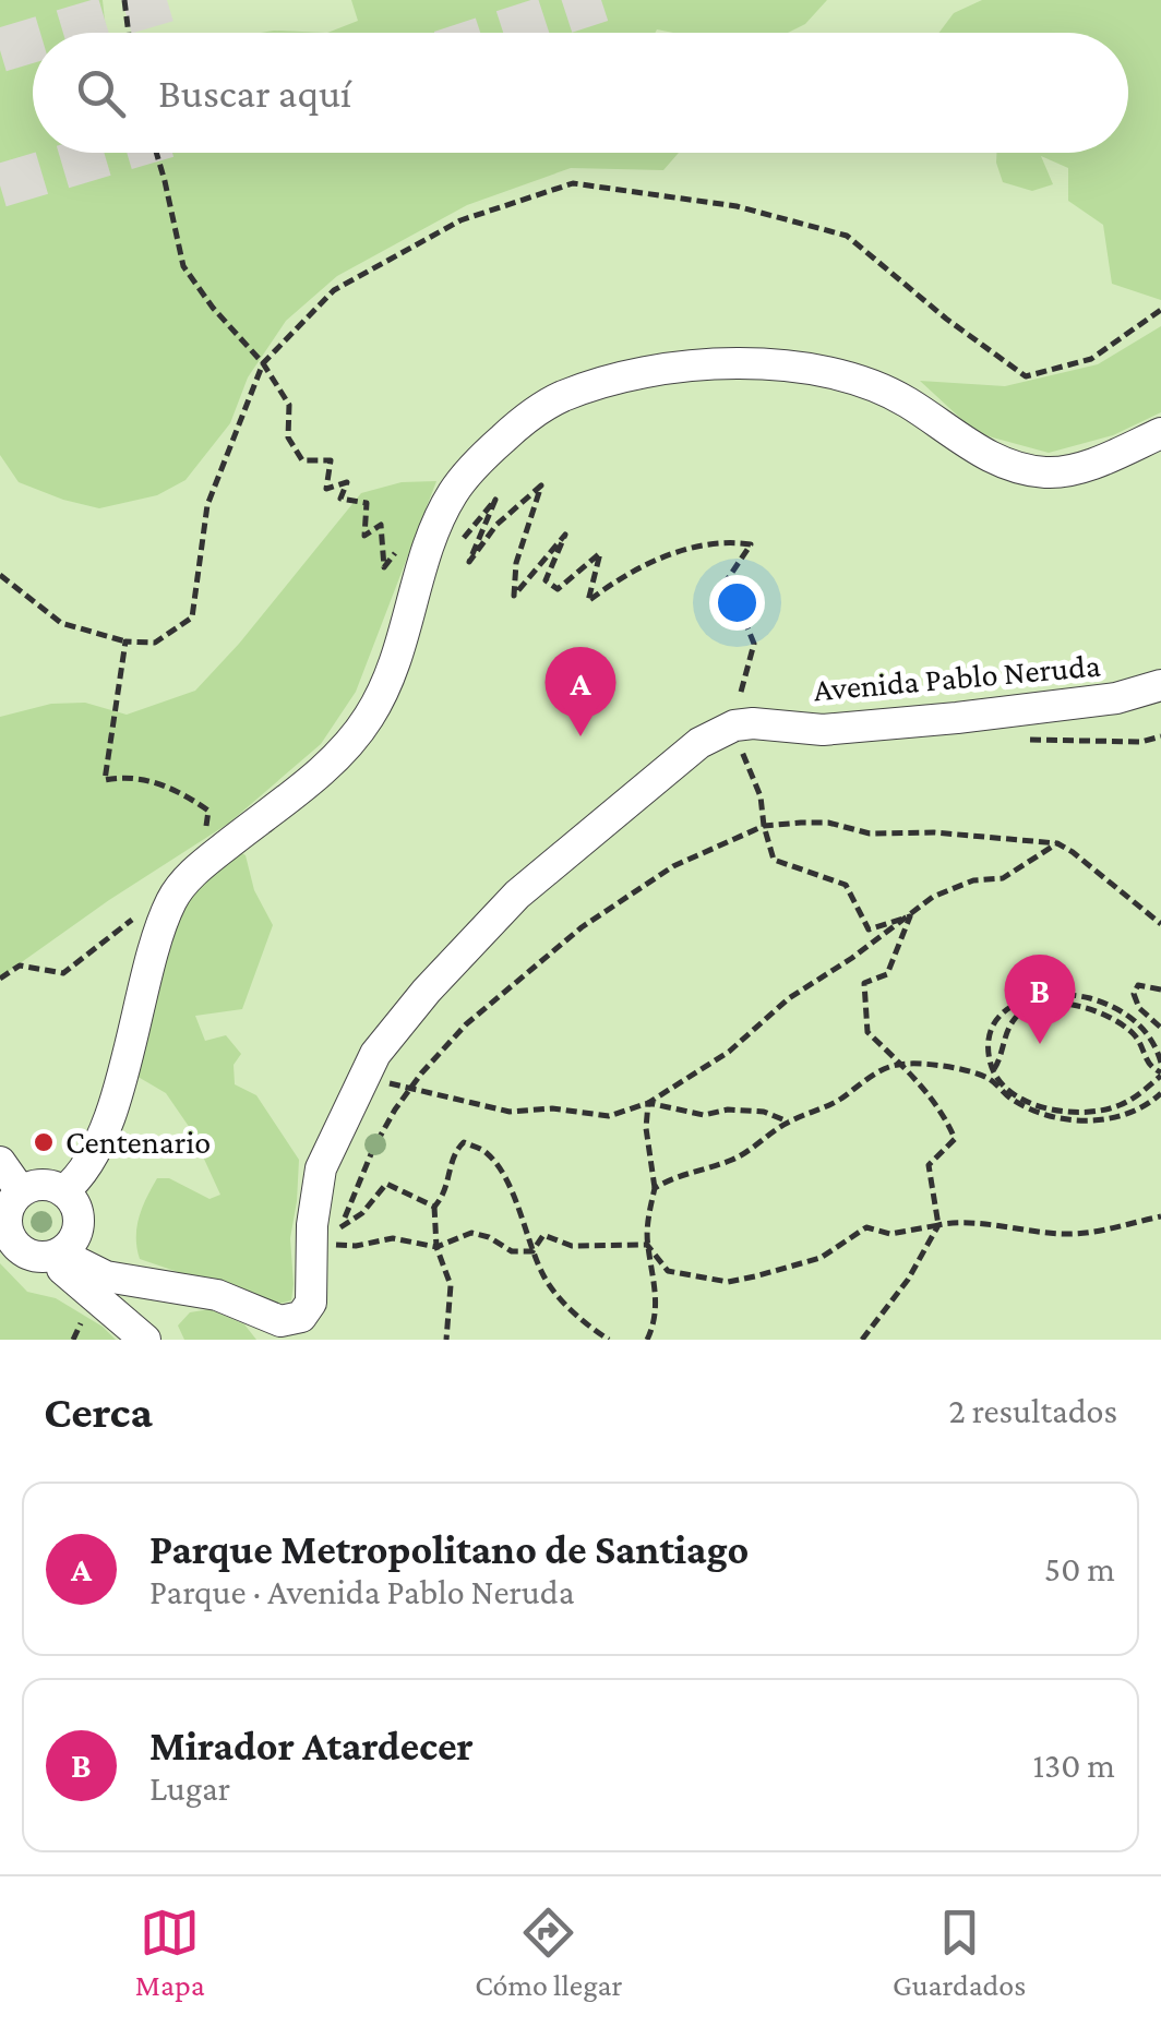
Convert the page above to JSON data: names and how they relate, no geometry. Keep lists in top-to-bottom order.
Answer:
{
  "streets": {
    "street": ["Avenida Pablo Neruda"]
  },
  "places": ["Centenario"],
  "page": {
    "search": "Buscar aquí",
    "pins": ["A", "B"],
    "heading": ["Cerca", "2 resultados"],
    "list": [
      {
        "mark": "A",
        "name": "Parque Metropolitano de Santiago",
        "note": "Parque · Avenida Pablo Neruda",
        "value": "50 m"
      },
      {
        "mark": "B",
        "name": "Mirador Atardecer",
        "note": "Lugar",
        "value": "130 m"
      }
    ],
    "nav": ["Mapa", "Cómo llegar", "Guardados"]
  }
}
